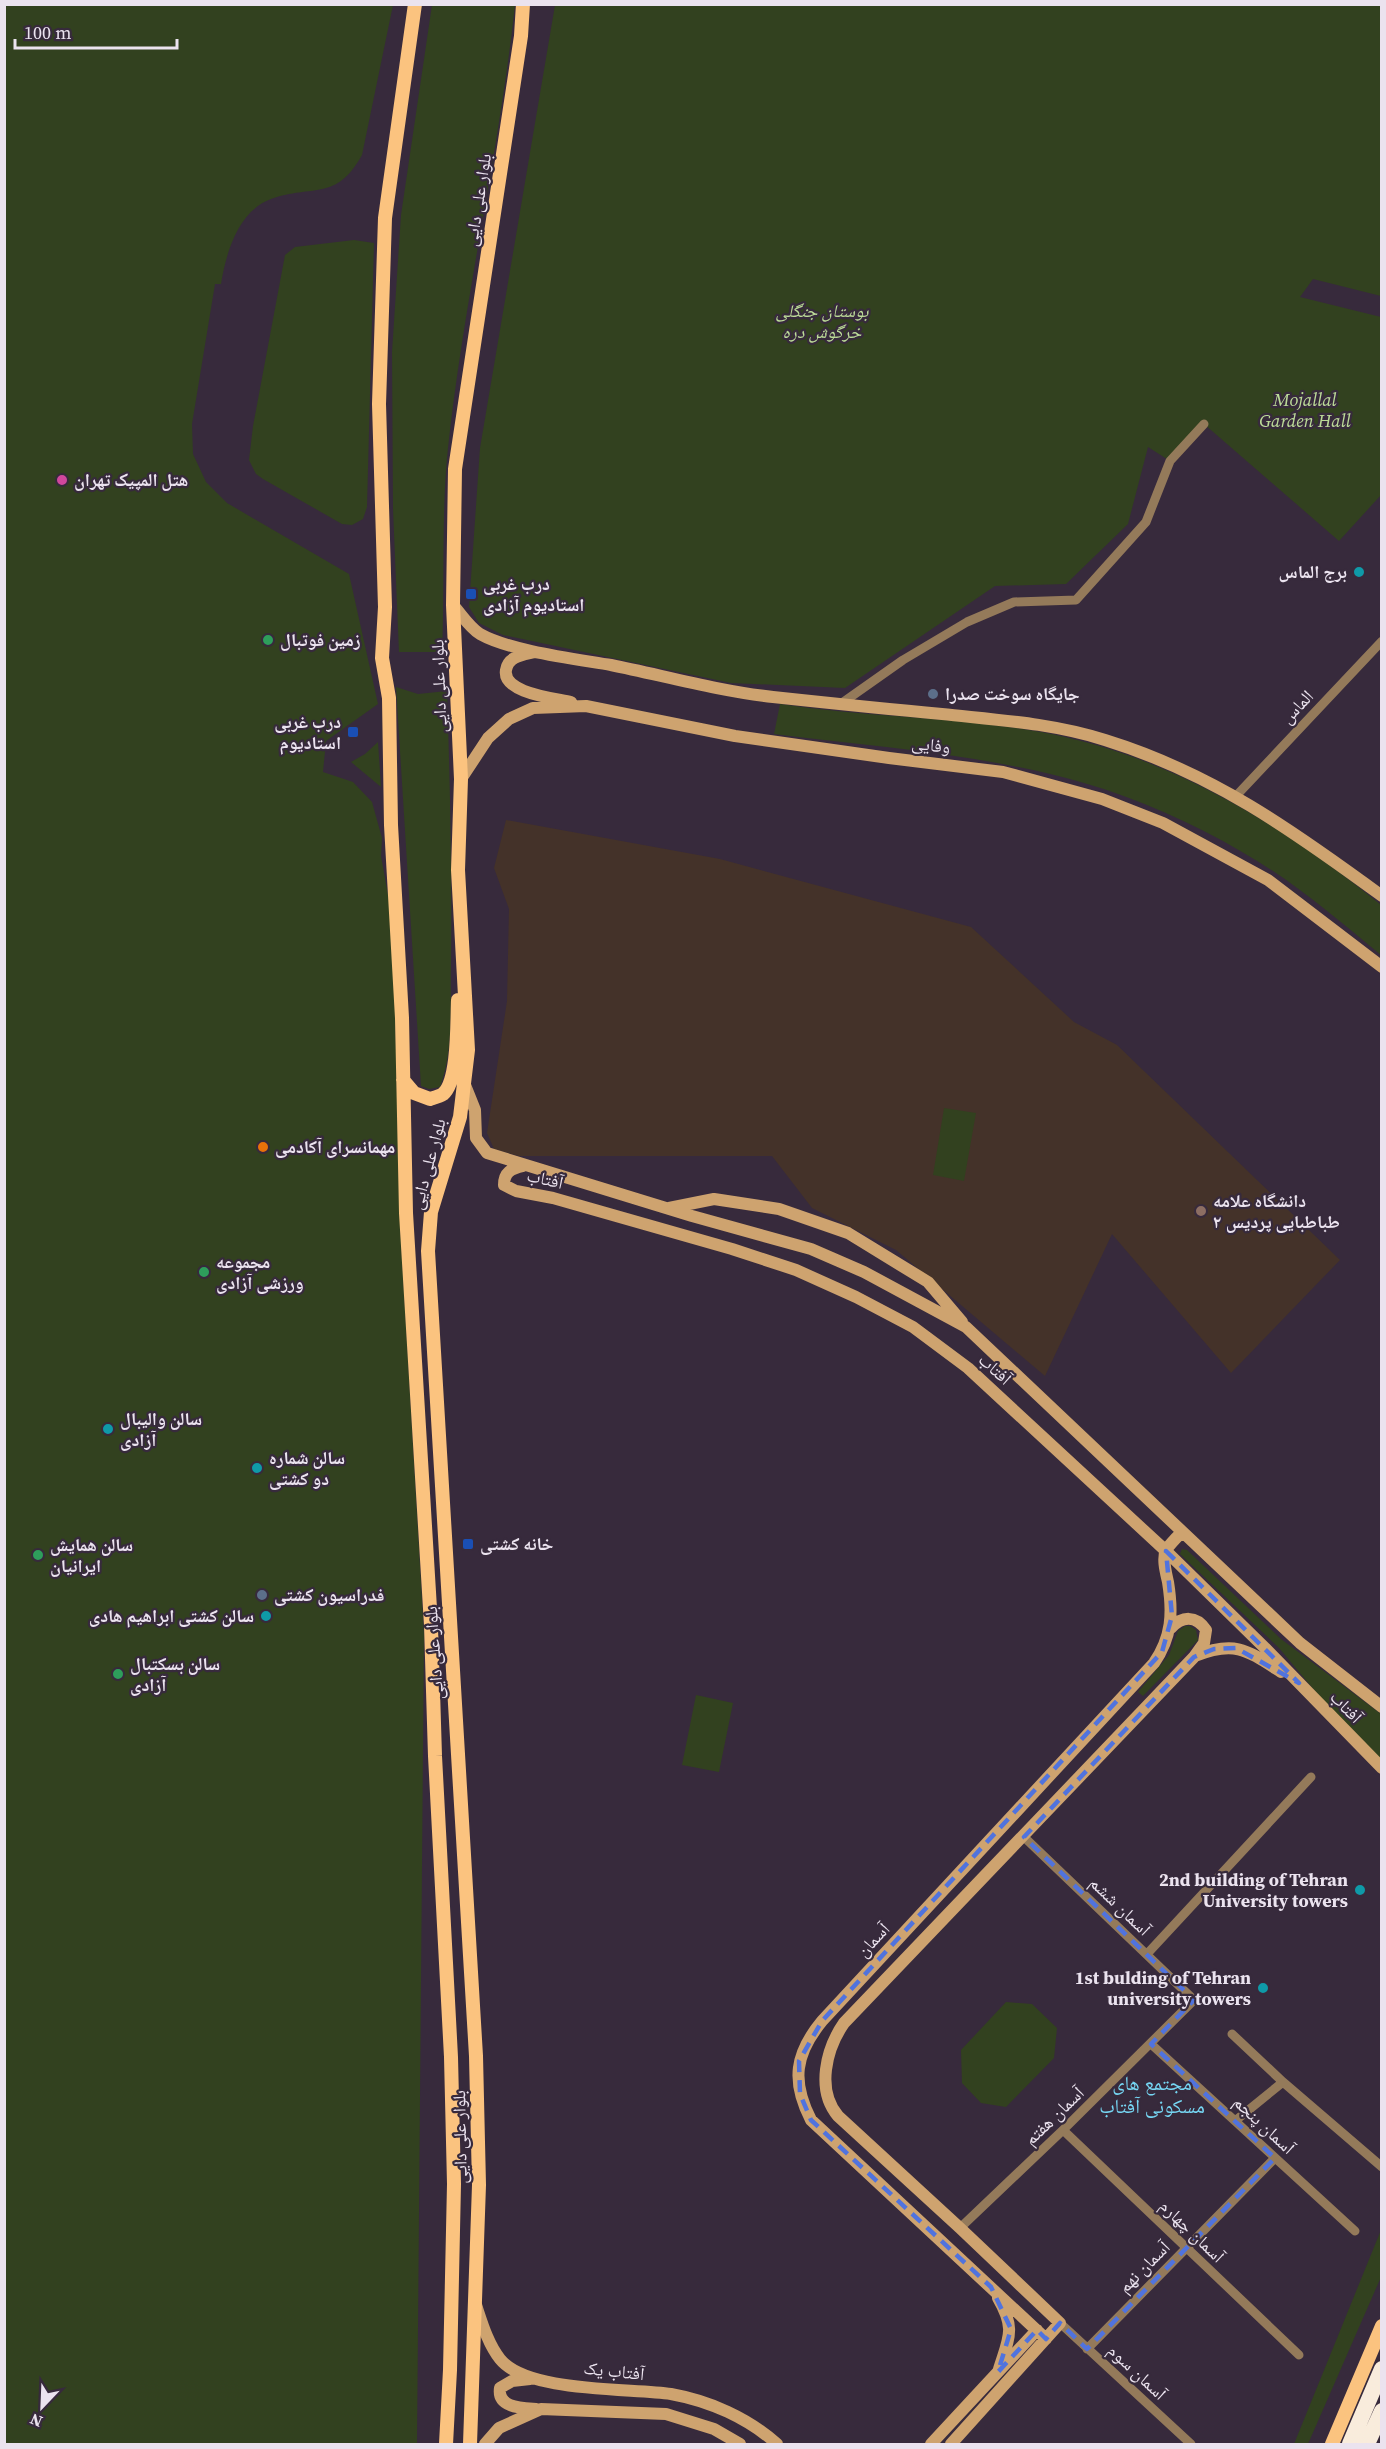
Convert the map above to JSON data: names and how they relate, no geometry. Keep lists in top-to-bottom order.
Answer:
{
  "streets": {
    "main road": ["بلوار علی دایی"],
    "street": [
      "الماس",
      "وفایی",
      "آفتاب",
      "آسمان ششم",
      "آسمان",
      "آسمان هفتم",
      "آسمان پنجم",
      "آسمان چهارم",
      "آسمان نهم",
      "آفتاب یک",
      "آسمان سوم"
    ]
  },
  "crossings": [
    ["بلوار علی دایی", "وفایی"],
    ["بلوار علی دایی", "آفتاب"],
    ["بلوار علی دایی", "آفتاب یک"],
    ["الماس", "وفایی"],
    ["آفتاب", "آسمان"],
    ["آسمان ششم", "آسمان"],
    ["آسمان ششم", "آسمان هفتم"],
    ["آسمان", "آسمان هفتم"],
    ["آسمان", "آسمان سوم"],
    ["آسمان هفتم", "آسمان پنجم"],
    ["آسمان هفتم", "آسمان چهارم"],
    ["آسمان پنجم", "آسمان نهم"],
    ["آسمان چهارم", "آسمان نهم"],
    ["آسمان نهم", "آسمان سوم"]
  ],
  "districts": ["مجتمع های مسکونی آفتاب"],
  "parks": ["بوستان جنگلی خرگوش دره", "Mojallal Garden Hall"],
  "places": {
    "other": [
      "هتل المپیک تهران",
      "برج الماس",
      "زمین فوتبال",
      "جایگاه سوخت صدرا",
      "مهمانسرای آکادمی",
      "دانشگاه علامه طباطبایی پردیس ۲",
      "مجموعه ورزشی آزادی",
      "سالن والیبال آزادی",
      "سالن شماره دو کشتی",
      "سالن همایش ایرانیان",
      "فدراسیون کشتی",
      "سالن کشتی ابراهیم هادی",
      "سالن بسکتبال آزادی",
      "2nd building of Tehran University towers",
      "1st bulding of Tehran university towers"
    ],
    "transit": ["درب غربی استادیوم آزادی", "درب غربی استادیوم", "خانه کشتی"]
  },
  "scale_bar": "100 m",
  "north": "bottom left"
}
